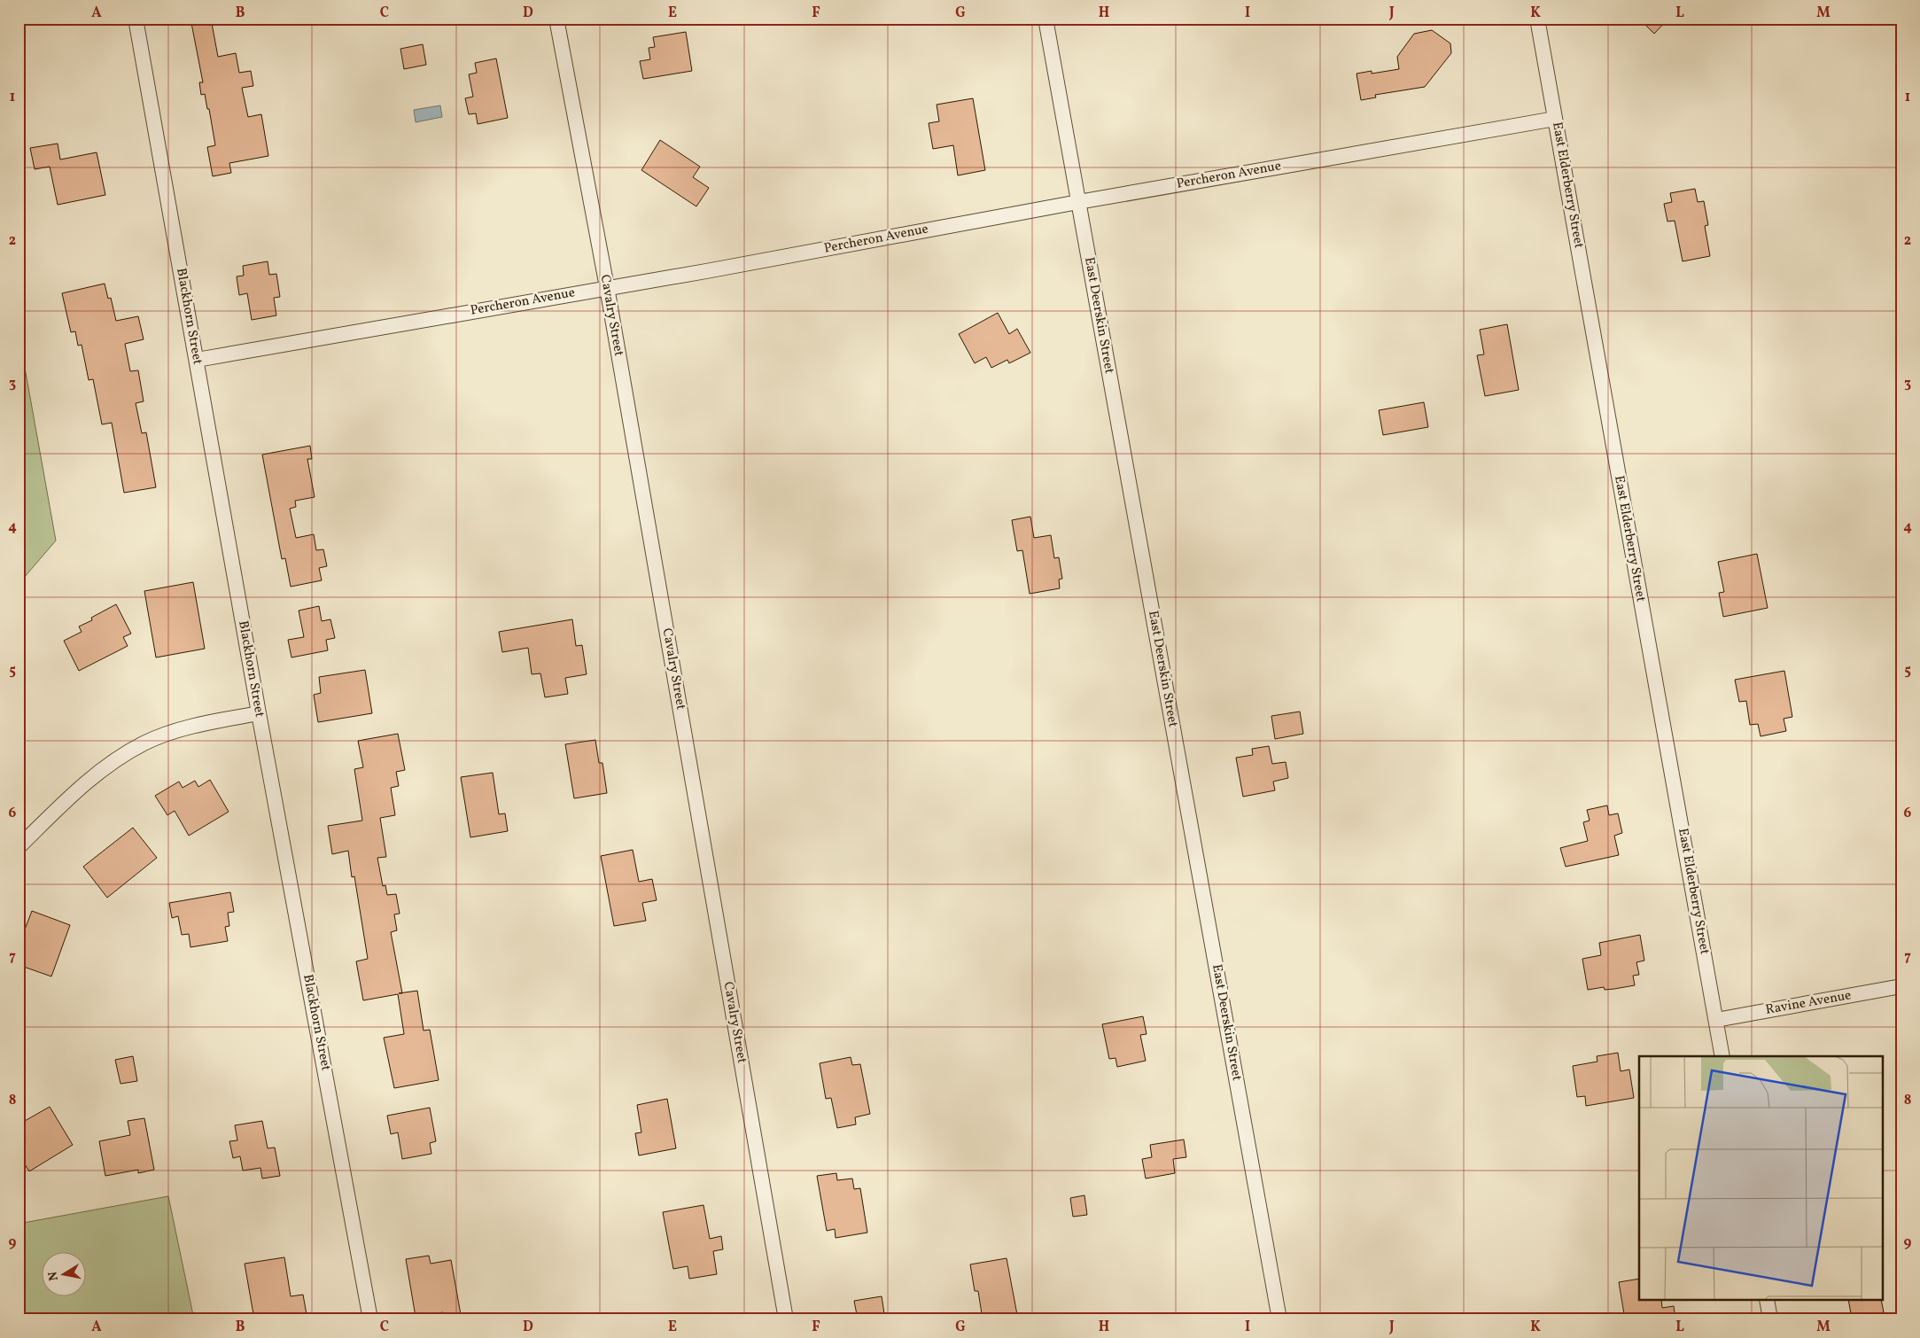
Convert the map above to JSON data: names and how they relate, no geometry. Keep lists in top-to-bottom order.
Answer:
{
  "streets": {
    "street": [
      "Percheron Avenue",
      "East Elderberry Street",
      "Cavalry Street",
      "East Deerskin Street",
      "Blackhorn Street",
      "Ravine Avenue"
    ]
  },
  "crossings": [
    ["Percheron Avenue", "East Elderberry Street"],
    ["Percheron Avenue", "Cavalry Street"],
    ["Percheron Avenue", "East Deerskin Street"],
    ["Percheron Avenue", "Blackhorn Street"],
    ["East Elderberry Street", "Ravine Avenue"]
  ],
  "north": "left",
  "grid": {
    "columns": [
      "A",
      "B",
      "C",
      "D",
      "E",
      "F",
      "G",
      "H",
      "I",
      "J",
      "K",
      "L",
      "M"
    ],
    "rows": [
      "1",
      "2",
      "3",
      "4",
      "5",
      "6",
      "7",
      "8",
      "9"
    ]
  }
}
